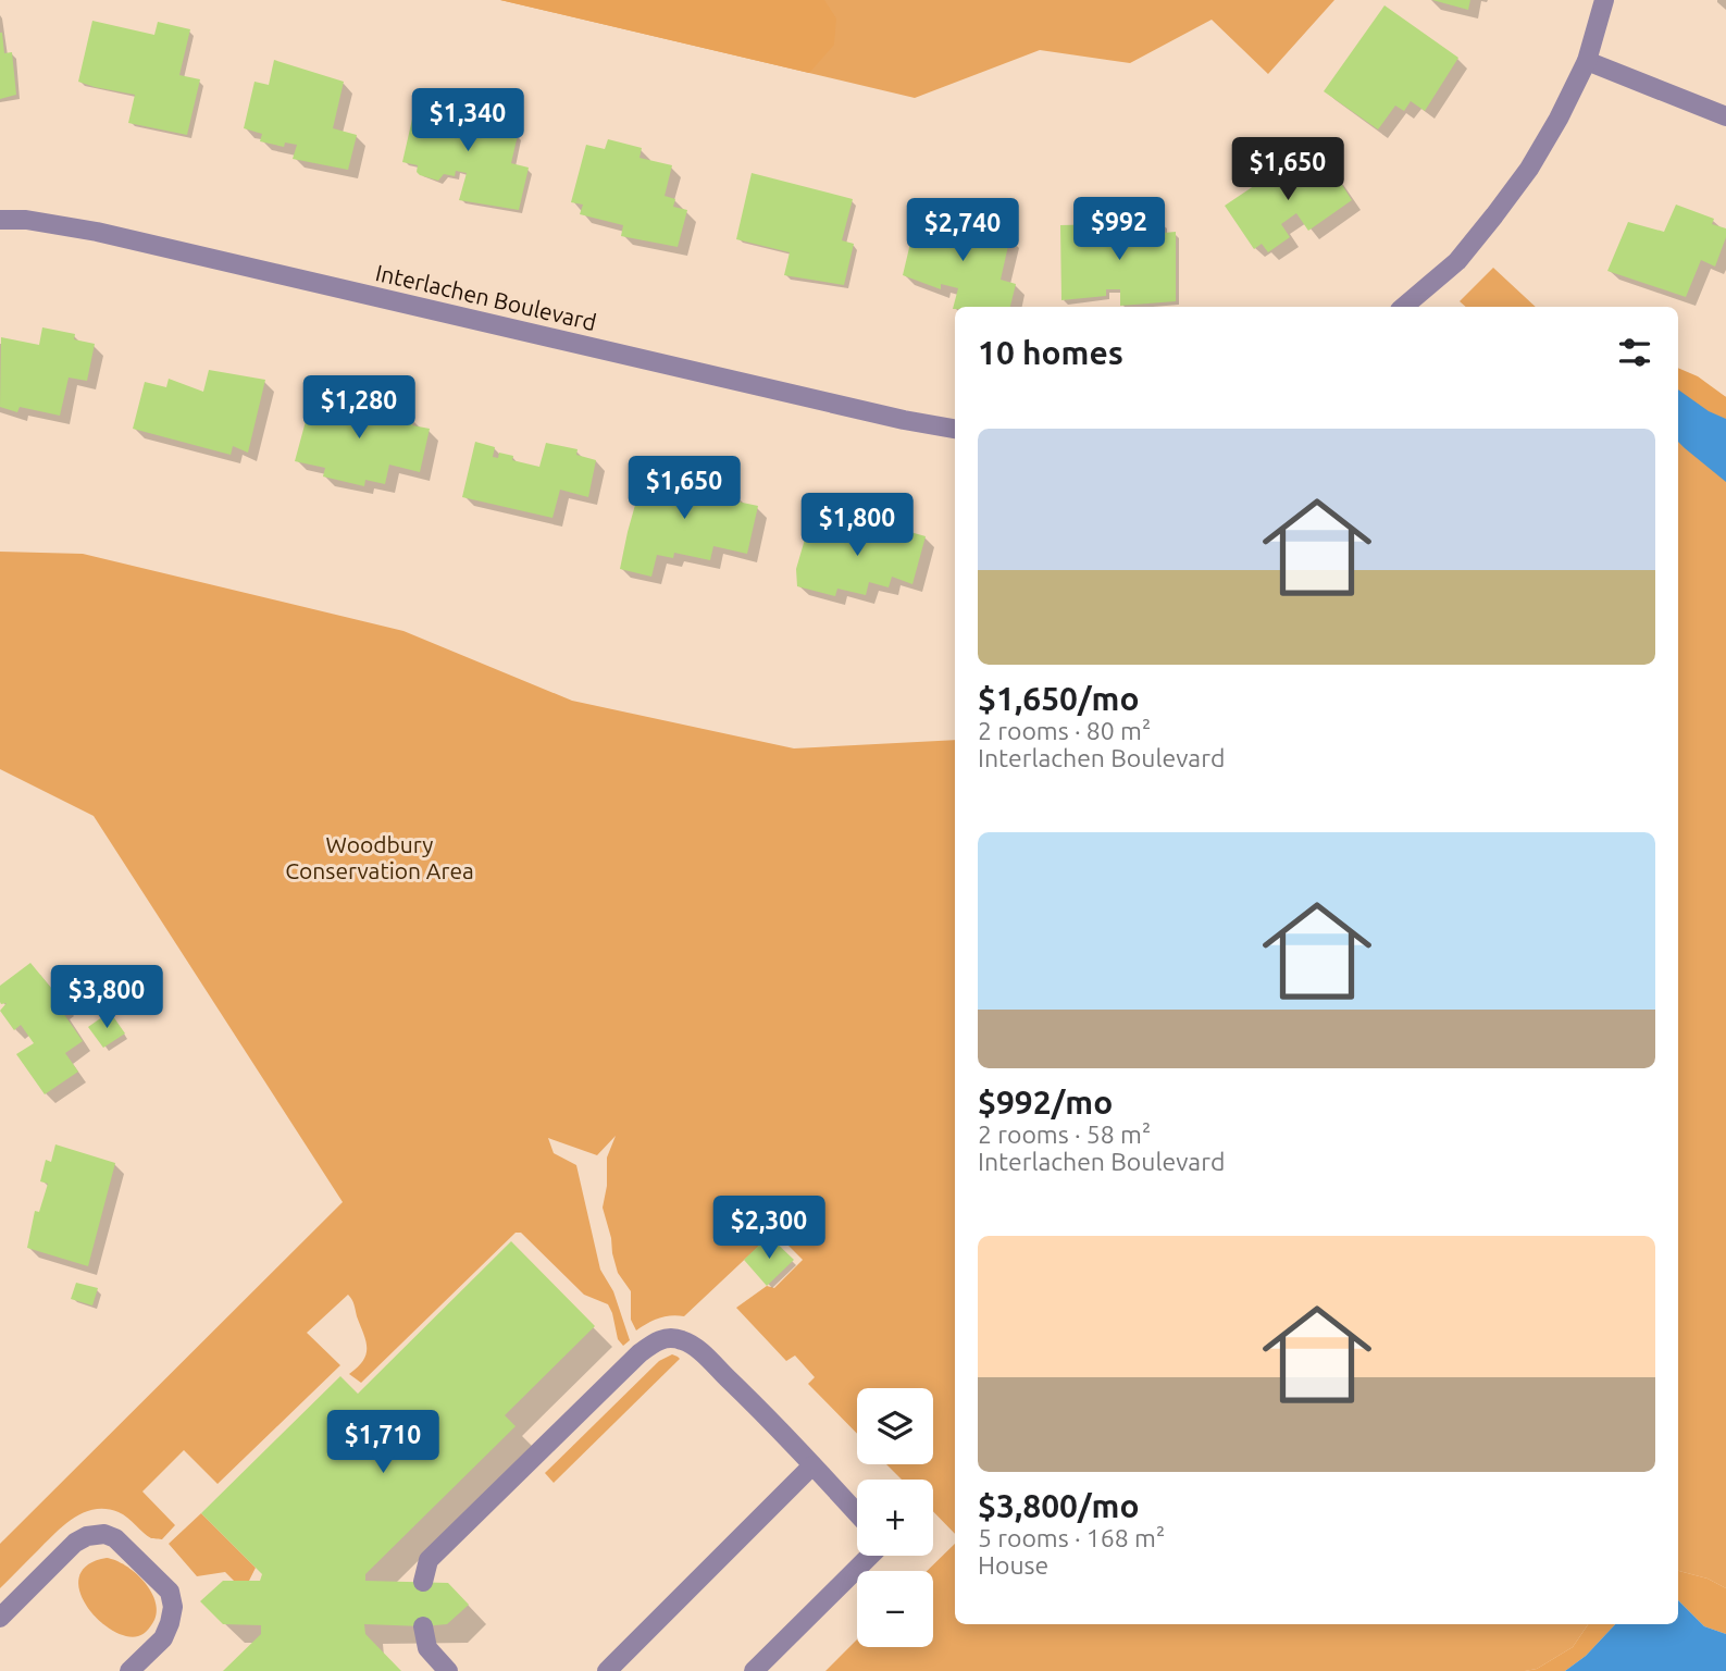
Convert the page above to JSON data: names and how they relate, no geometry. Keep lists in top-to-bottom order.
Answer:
{
  "streets": {
    "street": ["Interlachen Boulevard"]
  },
  "parks": ["Woodbury Conservation Area"],
  "page": {
    "price": [
      "$1,340",
      "$1,650",
      "$992",
      "$2,740",
      "$1,280",
      "$1,650",
      "$1,800",
      "$3,800",
      "$2,300",
      "$1,710"
    ],
    "heading": "10 homes",
    "list": [
      {
        "name": "$1,650/mo",
        "note": "2 rooms · 80 m² · Interlachen Boulevard"
      },
      {
        "name": "$992/mo",
        "note": "2 rooms · 58 m² · Interlachen Boulevard"
      },
      {
        "name": "$3,800/mo",
        "note": "5 rooms · 168 m² · House"
      }
    ],
    "map_buttons": ["+", "−"]
  }
}
